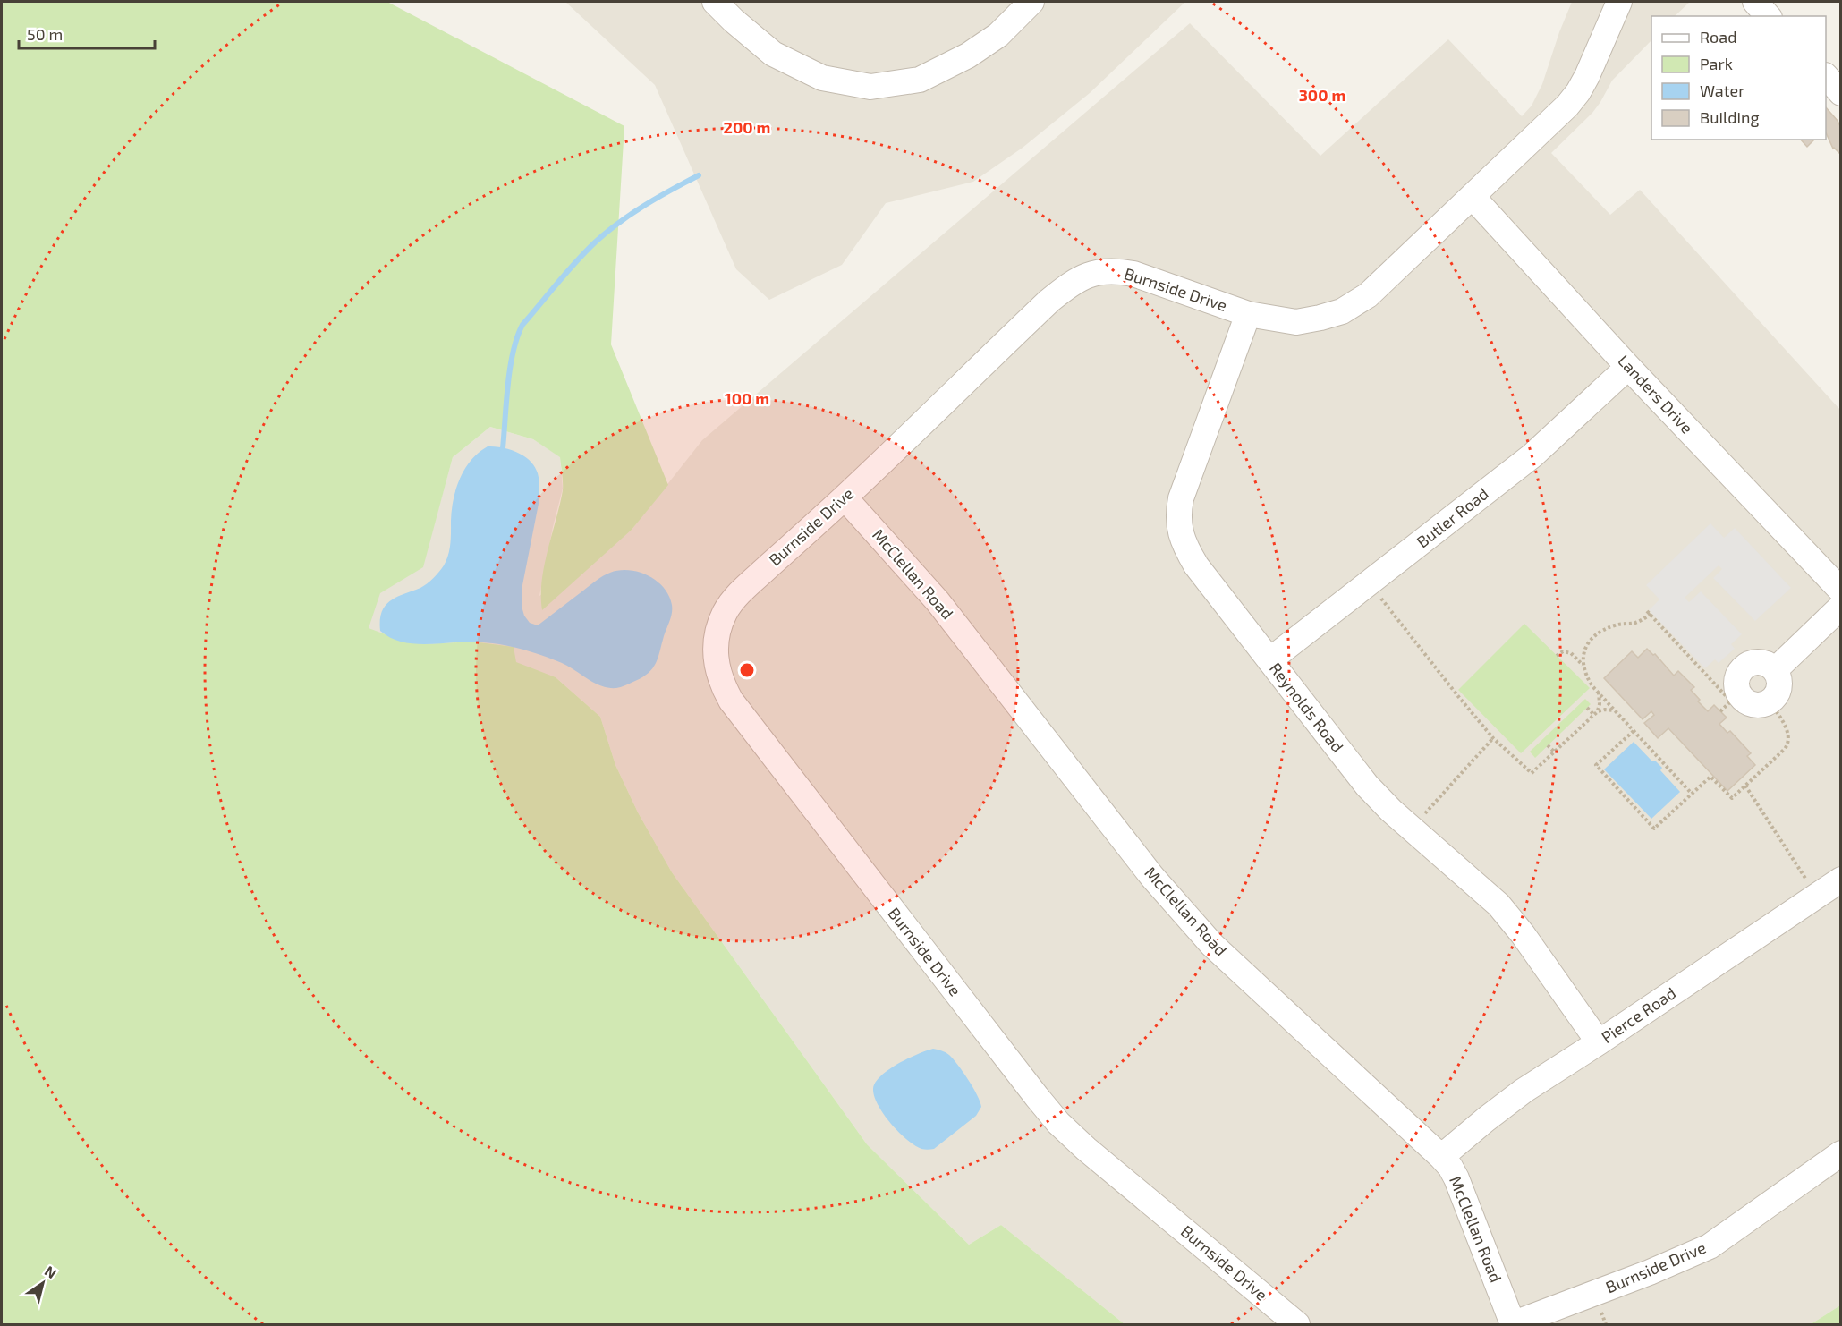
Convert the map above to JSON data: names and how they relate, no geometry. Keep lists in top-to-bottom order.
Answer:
{
  "streets": {
    "street": [
      "Burnside Drive",
      "Landers Drive",
      "Butler Road",
      "McClellan Road",
      "Reynolds Road",
      "Pierce Road"
    ]
  },
  "crossings": [
    ["Burnside Drive", "Landers Drive"],
    ["Burnside Drive", "McClellan Road"],
    ["Burnside Drive", "Reynolds Road"],
    ["Landers Drive", "Butler Road"],
    ["Butler Road", "Reynolds Road"],
    ["McClellan Road", "Pierce Road"],
    ["Reynolds Road", "Pierce Road"]
  ],
  "legend": [
    "Road",
    "Park",
    "Water",
    "Building"
  ],
  "scale_bar": "50 m",
  "north": "top right",
  "rings": ["300 m", "200 m", "100 m"]
}
